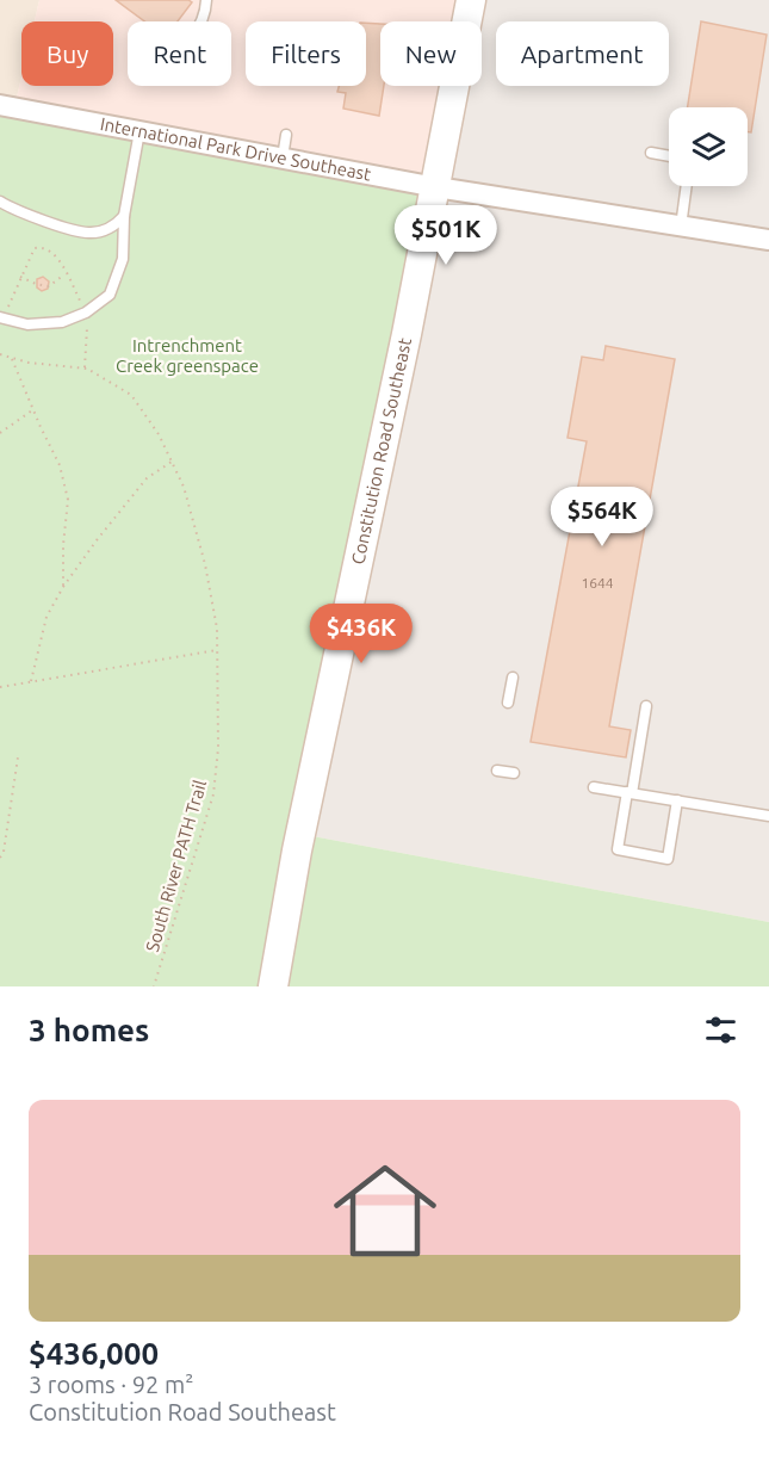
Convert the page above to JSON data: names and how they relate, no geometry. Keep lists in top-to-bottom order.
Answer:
{
  "streets": {
    "street": ["International Park Drive Southeast", "Constitution Road Southeast"],
    "path": ["South River PATH Trail"]
  },
  "crossings": [
    ["International Park Drive Southeast", "Constitution Road Southeast"]
  ],
  "parks": ["Intrenchment Creek greenspace"],
  "house_numbers": ["1644"],
  "page": {
    "chip": [
      "Buy",
      "Rent",
      "Filters",
      "New",
      "Apartment"
    ],
    "price": ["$501K", "$564K", "$436K"],
    "heading": "3 homes",
    "list": [
      {
        "name": "$436,000",
        "note": "3 rooms · 92 m² · Constitution Road Southeast"
      }
    ]
  }
}
